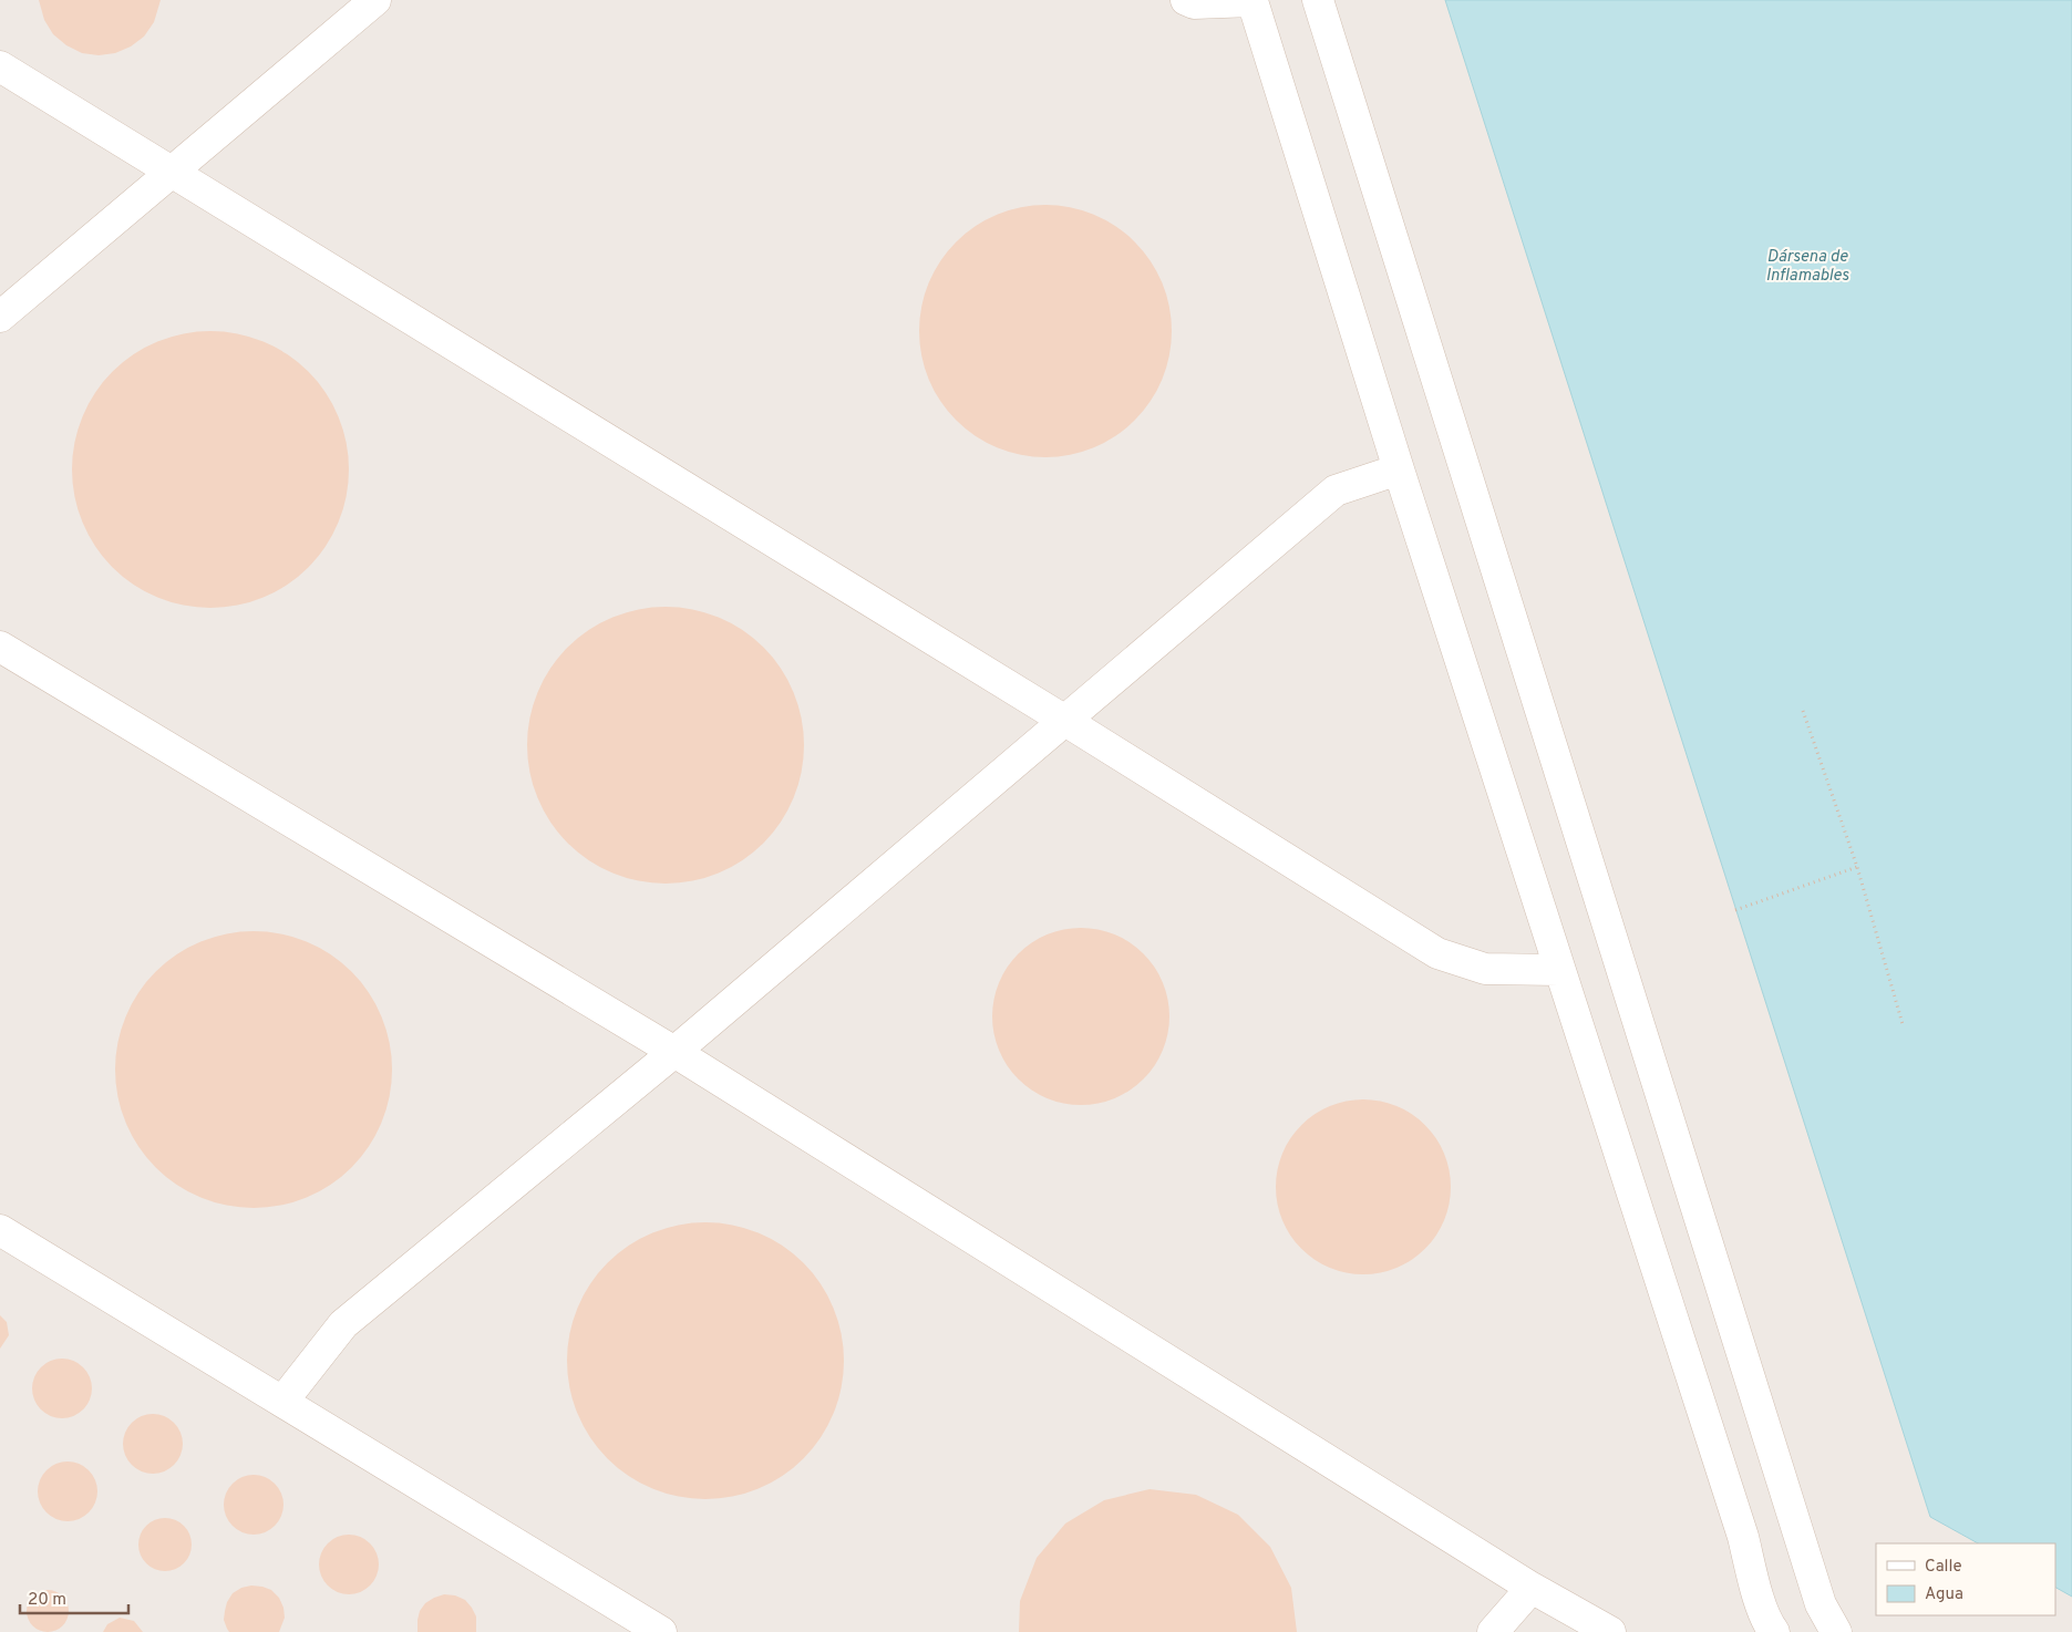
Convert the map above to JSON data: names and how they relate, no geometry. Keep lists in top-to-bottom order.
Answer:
{
  "water": ["Dársena de Inflamables"],
  "legend": ["Calle", "Agua"],
  "scale_bar": "20 m"
}
